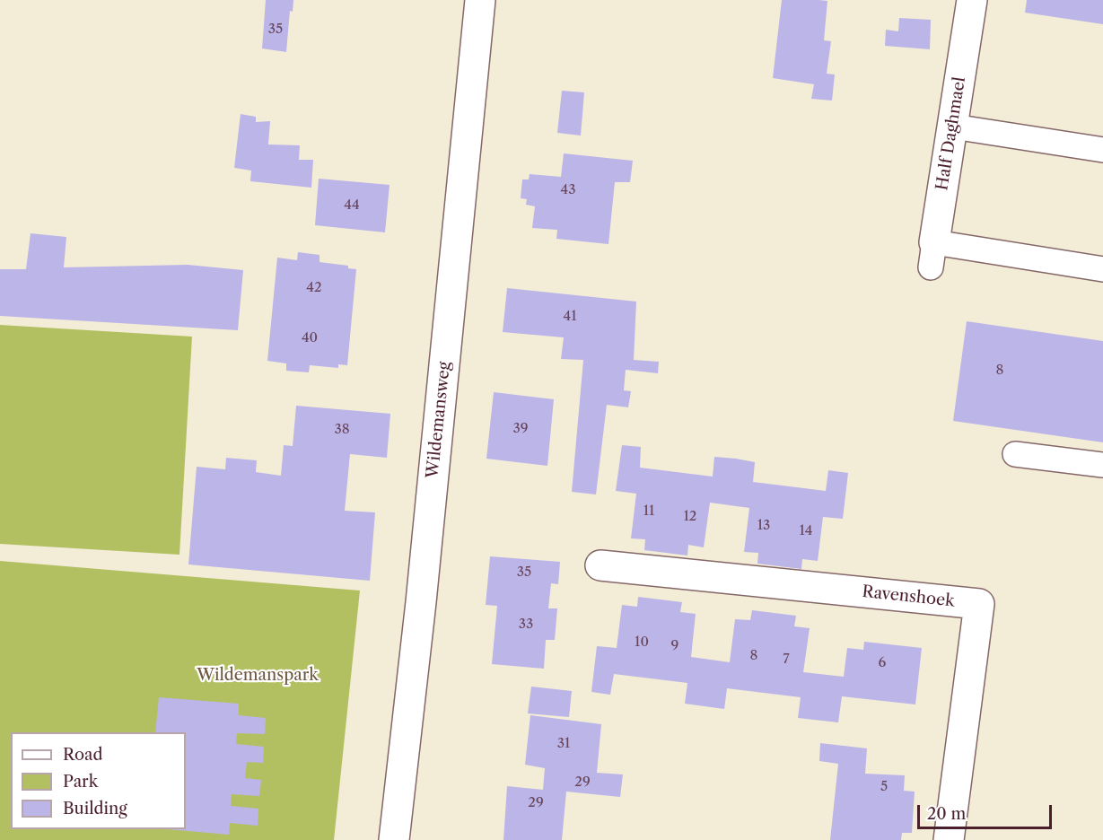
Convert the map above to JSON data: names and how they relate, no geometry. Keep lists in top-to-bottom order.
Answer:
{
  "streets": {
    "street": ["Half Daghmael", "Wildemansweg", "Ravenshoek"]
  },
  "parks": ["Wildemanspark"],
  "house_numbers": [
    "35",
    "43",
    "44",
    "42",
    "41",
    "40",
    "8",
    "39",
    "38",
    "11",
    "12",
    "13",
    "14",
    "35",
    "33",
    "10",
    "9",
    "8",
    "7",
    "6",
    "31",
    "29",
    "5",
    "29"
  ],
  "legend": ["Road", "Park", "Building"],
  "scale_bar": "20 m"
}
